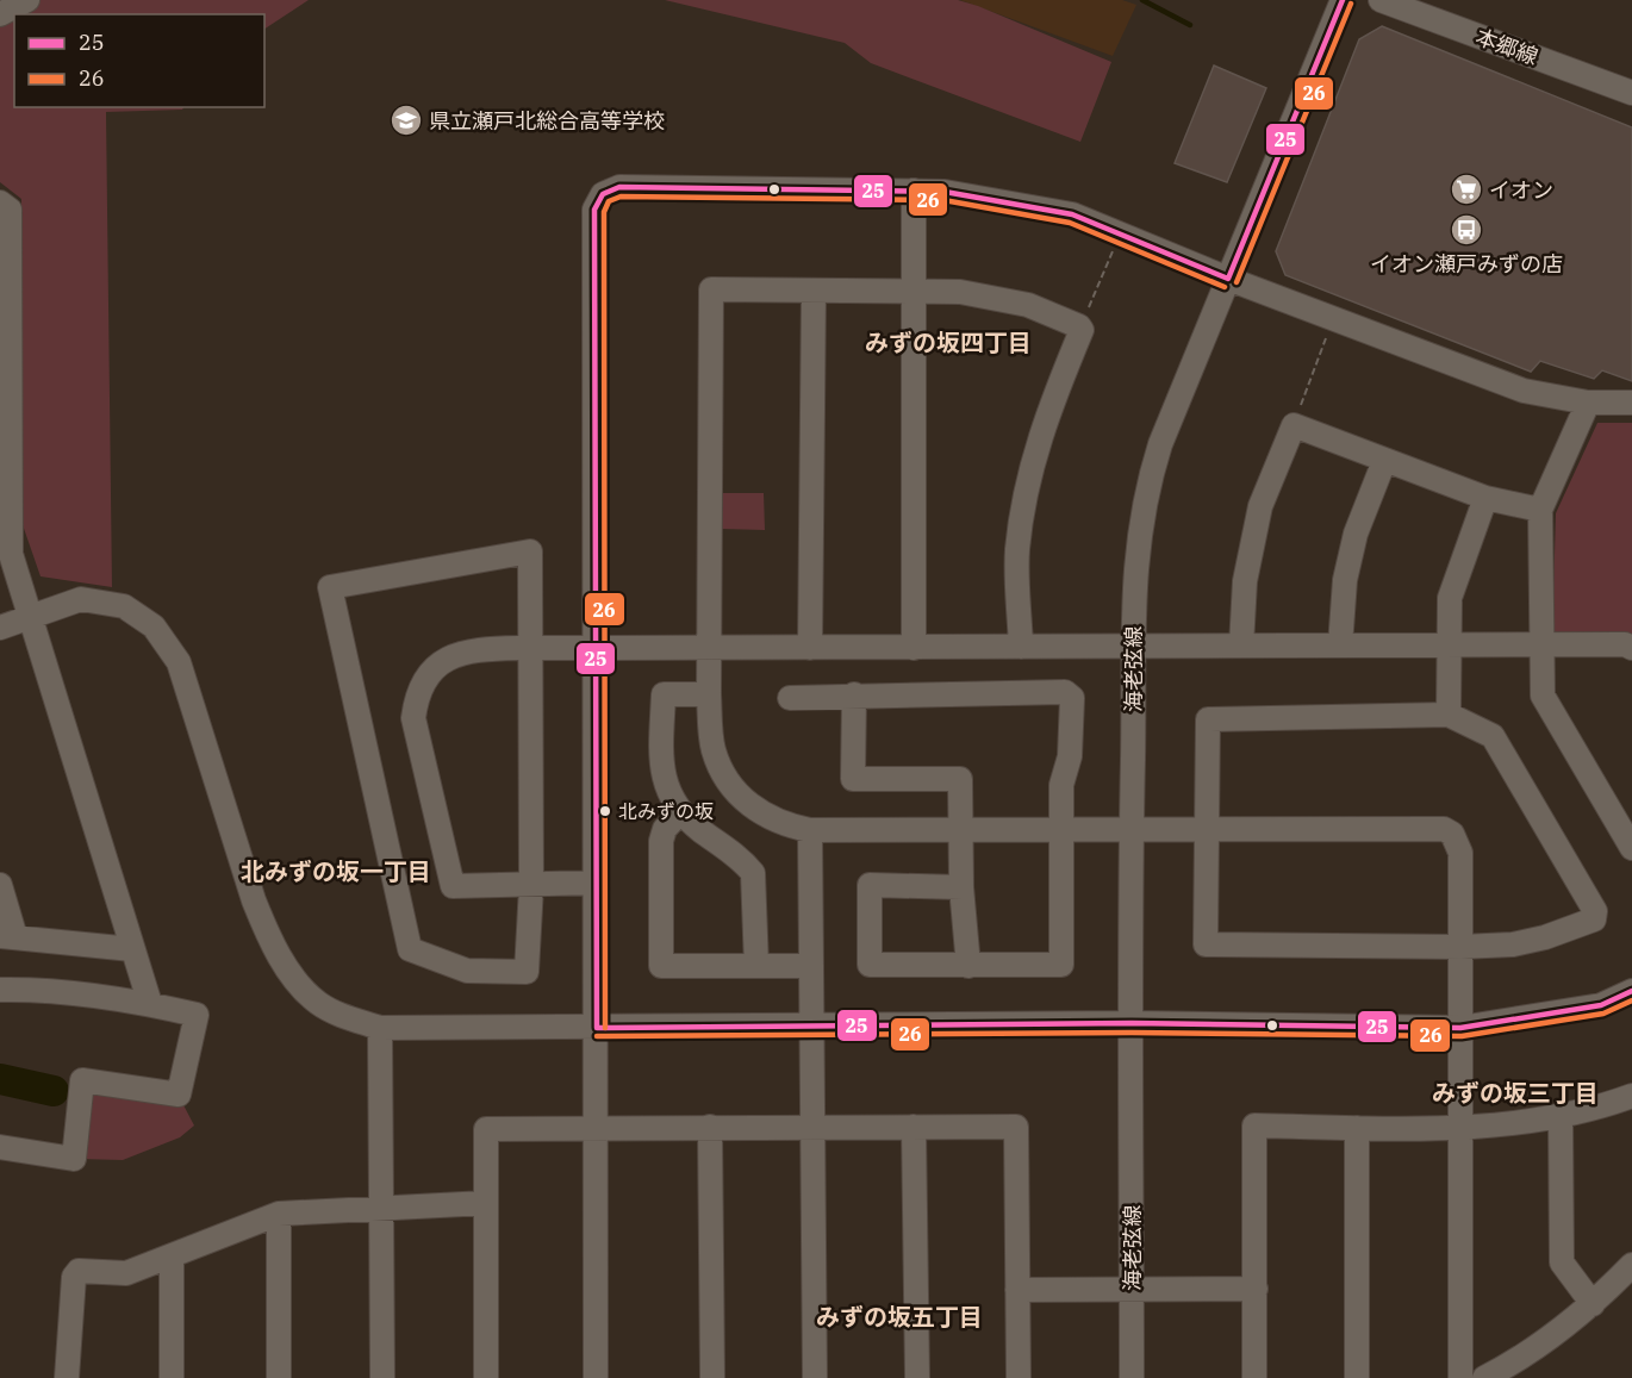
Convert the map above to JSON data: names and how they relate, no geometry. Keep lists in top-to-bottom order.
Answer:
{
  "streets": {
    "street": ["本郷線", "海老弦線"]
  },
  "districts": [
    "みずの坂四丁目",
    "北みずの坂一丁目",
    "みずの坂三丁目",
    "みずの坂五丁目"
  ],
  "places": {
    "school or university": ["県立瀬戸北総合高等学校"],
    "supermarket": ["イオン"],
    "bus stop": ["イオン瀬戸みずの店"],
    "other": ["北みずの坂"]
  },
  "lines": ["transit line 25", "transit line 26"],
  "legend": ["25", "26"]
}
